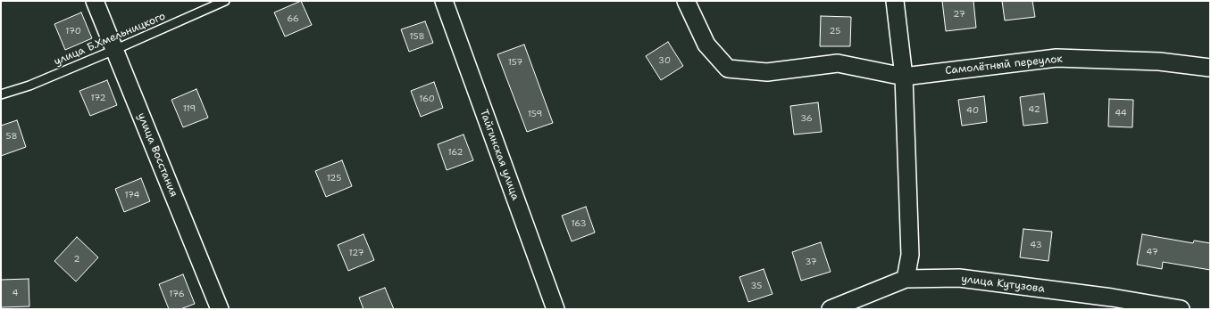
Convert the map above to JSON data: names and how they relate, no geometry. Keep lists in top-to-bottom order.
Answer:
{
  "streets": {
    "street": [
      "Самолётный переулок",
      "улица Восстания",
      "Тайгинская улица",
      "улица Кутузова"
    ],
    "lane": ["улица Б.Хмельницкого"]
  },
  "crossings": [
    ["улица Б.Хмельницкого", "улица Восстания"]
  ],
  "house_numbers": [
    "27",
    "66",
    "170",
    "25",
    "158",
    "30",
    "157",
    "172",
    "160",
    "119",
    "42",
    "40",
    "44",
    "159",
    "36",
    "58",
    "162",
    "125",
    "174",
    "163",
    "43",
    "47",
    "127",
    "2",
    "37",
    "35",
    "4",
    "176"
  ]
}
